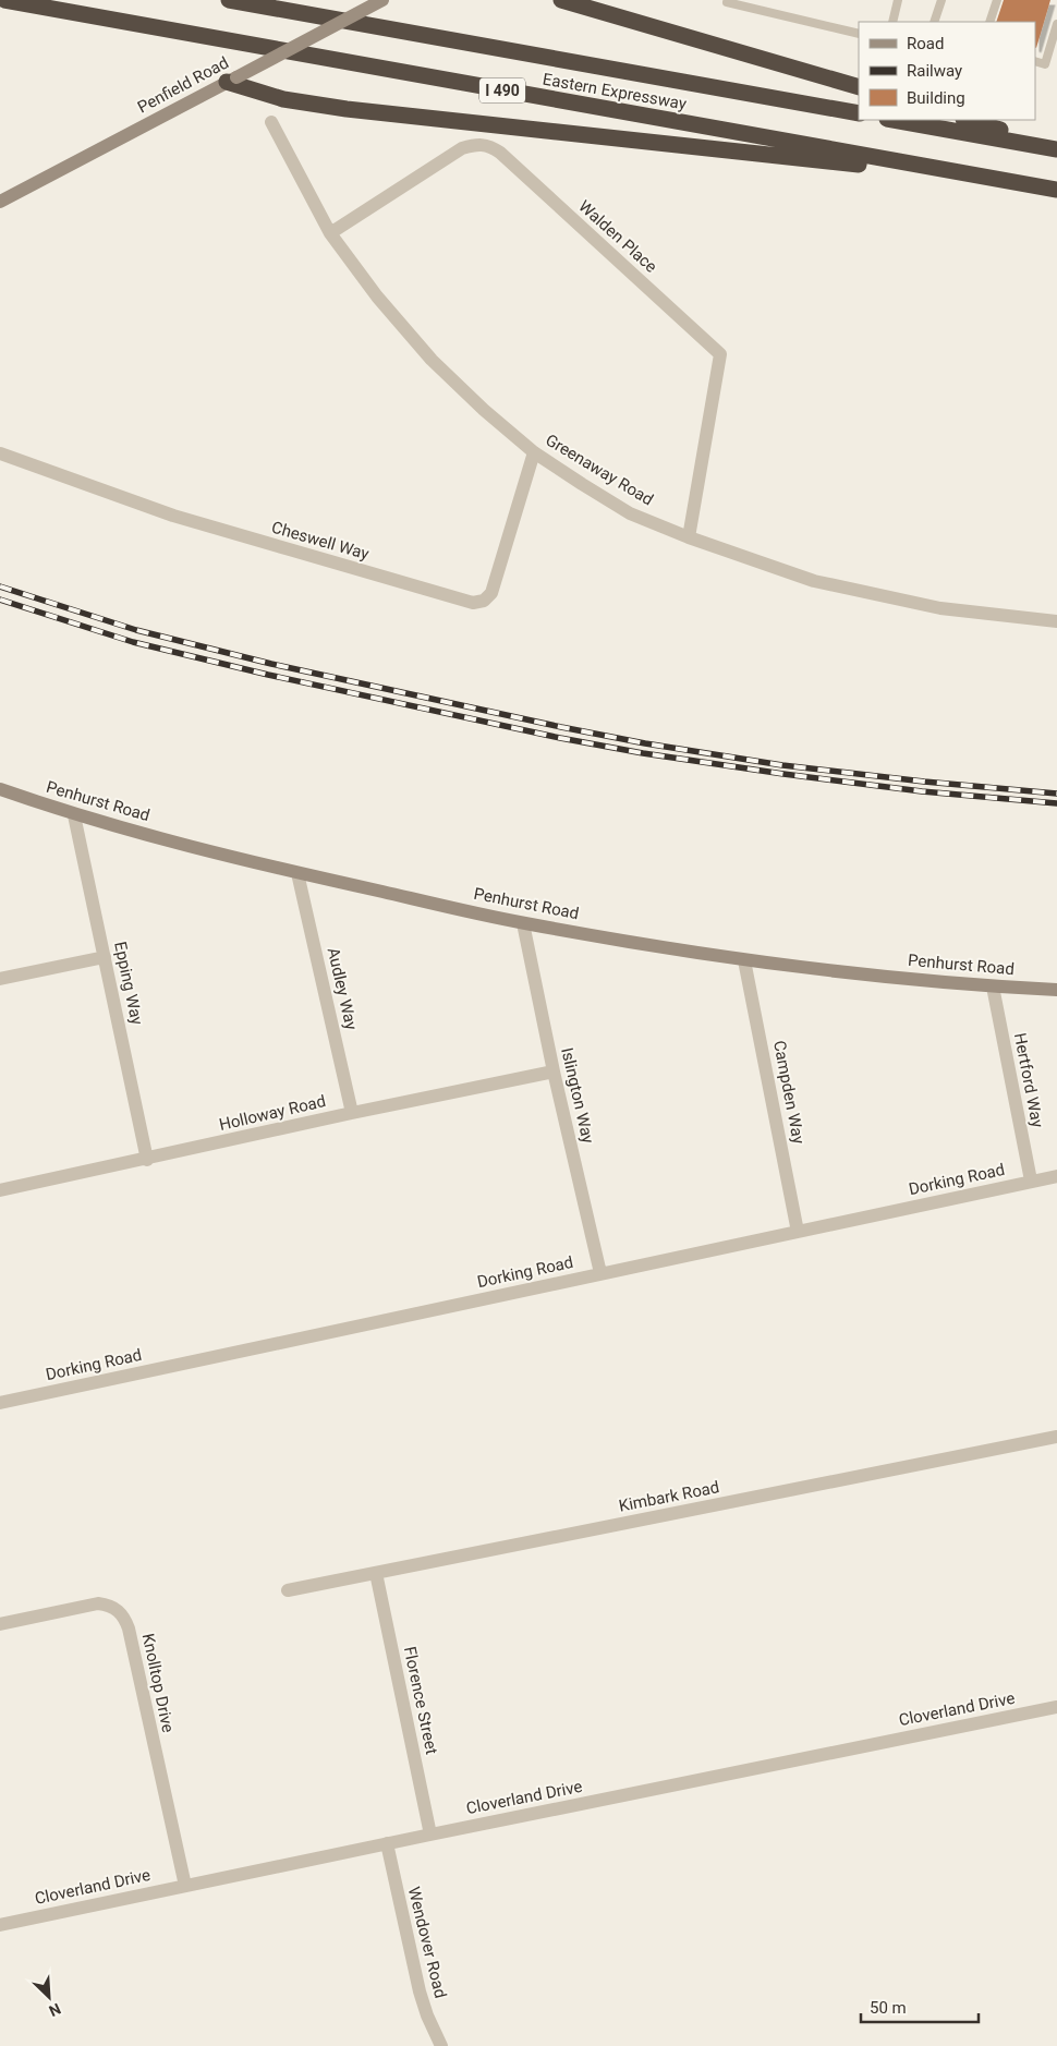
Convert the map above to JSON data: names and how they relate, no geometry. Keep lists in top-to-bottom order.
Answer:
{
  "streets": {
    "highway": ["I 490", "Eastern Expressway"],
    "street": [
      "Penfield Road",
      "Walden Place",
      "Greenaway Road",
      "Cheswell Way",
      "Penhurst Road",
      "Epping Way",
      "Audley Way",
      "Hertford Way",
      "Campden Way",
      "Islington Way",
      "Holloway Road",
      "Dorking Road",
      "Kimbark Road",
      "Knolltop Drive",
      "Florence Street",
      "Cloverland Drive",
      "Wendover Road"
    ]
  },
  "crossings": [
    ["Walden Place", "Greenaway Road"],
    ["Greenaway Road", "Cheswell Way"],
    ["Penhurst Road", "Epping Way"],
    ["Penhurst Road", "Audley Way"],
    ["Penhurst Road", "Hertford Way"],
    ["Penhurst Road", "Campden Way"],
    ["Penhurst Road", "Islington Way"],
    ["Epping Way", "Holloway Road"],
    ["Audley Way", "Holloway Road"],
    ["Hertford Way", "Dorking Road"],
    ["Campden Way", "Dorking Road"],
    ["Islington Way", "Holloway Road"],
    ["Islington Way", "Dorking Road"],
    ["Kimbark Road", "Florence Street"],
    ["Knolltop Drive", "Cloverland Drive"],
    ["Florence Street", "Cloverland Drive"],
    ["Cloverland Drive", "Wendover Road"]
  ],
  "legend": ["Road", "Railway", "Building"],
  "scale_bar": "50 m",
  "north": "bottom right"
}
